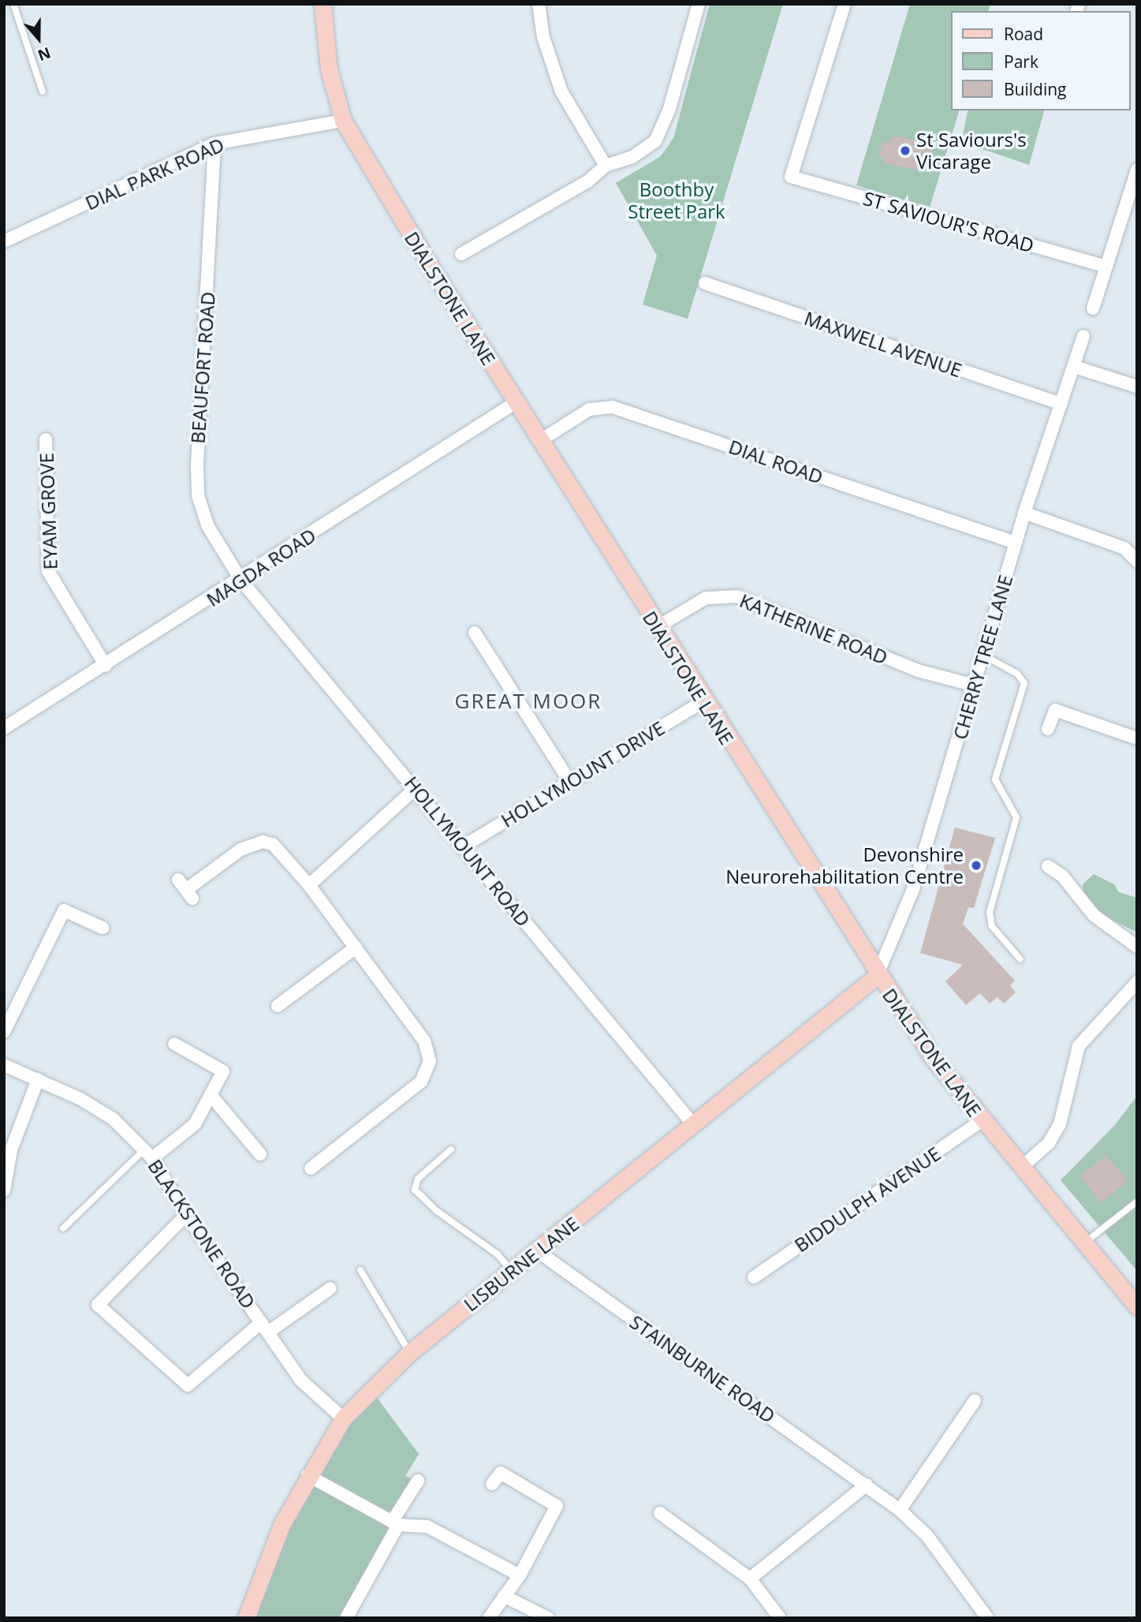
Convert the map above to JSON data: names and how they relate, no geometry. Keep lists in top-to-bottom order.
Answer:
{
  "streets": {
    "street": [
      "DIAL PARK ROAD",
      "ST SAVIOUR'S ROAD",
      "DIALSTONE LANE",
      "MAXWELL AVENUE",
      "BEAUFORT ROAD",
      "DIAL ROAD",
      "EYAM GROVE",
      "MAGDA ROAD",
      "KATHERINE ROAD",
      "CHERRY TREE LANE",
      "HOLLYMOUNT DRIVE",
      "HOLLYMOUNT ROAD",
      "BIDDULPH AVENUE",
      "BLACKSTONE ROAD",
      "LISBURNE LANE",
      "STAINBURNE ROAD"
    ]
  },
  "crossings": [
    ["DIAL PARK ROAD", "DIALSTONE LANE"],
    ["DIAL PARK ROAD", "BEAUFORT ROAD"],
    ["DIALSTONE LANE", "DIAL ROAD"],
    ["DIALSTONE LANE", "MAGDA ROAD"],
    ["DIALSTONE LANE", "KATHERINE ROAD"],
    ["DIALSTONE LANE", "CHERRY TREE LANE"],
    ["DIALSTONE LANE", "HOLLYMOUNT DRIVE"],
    ["DIALSTONE LANE", "BIDDULPH AVENUE"],
    ["DIALSTONE LANE", "LISBURNE LANE"],
    ["MAXWELL AVENUE", "CHERRY TREE LANE"],
    ["BEAUFORT ROAD", "MAGDA ROAD"],
    ["BEAUFORT ROAD", "HOLLYMOUNT ROAD"],
    ["DIAL ROAD", "CHERRY TREE LANE"],
    ["EYAM GROVE", "MAGDA ROAD"],
    ["MAGDA ROAD", "HOLLYMOUNT ROAD"],
    ["KATHERINE ROAD", "CHERRY TREE LANE"],
    ["CHERRY TREE LANE", "LISBURNE LANE"],
    ["HOLLYMOUNT DRIVE", "HOLLYMOUNT ROAD"],
    ["HOLLYMOUNT ROAD", "LISBURNE LANE"],
    ["BLACKSTONE ROAD", "LISBURNE LANE"],
    ["LISBURNE LANE", "STAINBURNE ROAD"]
  ],
  "districts": ["GREAT MOOR"],
  "parks": ["Boothby Street Park"],
  "places": ["St Saviours's Vicarage", "Devonshire Neurorehabilitation Centre"],
  "legend": ["Road", "Park", "Building"],
  "north": "bottom"
}
